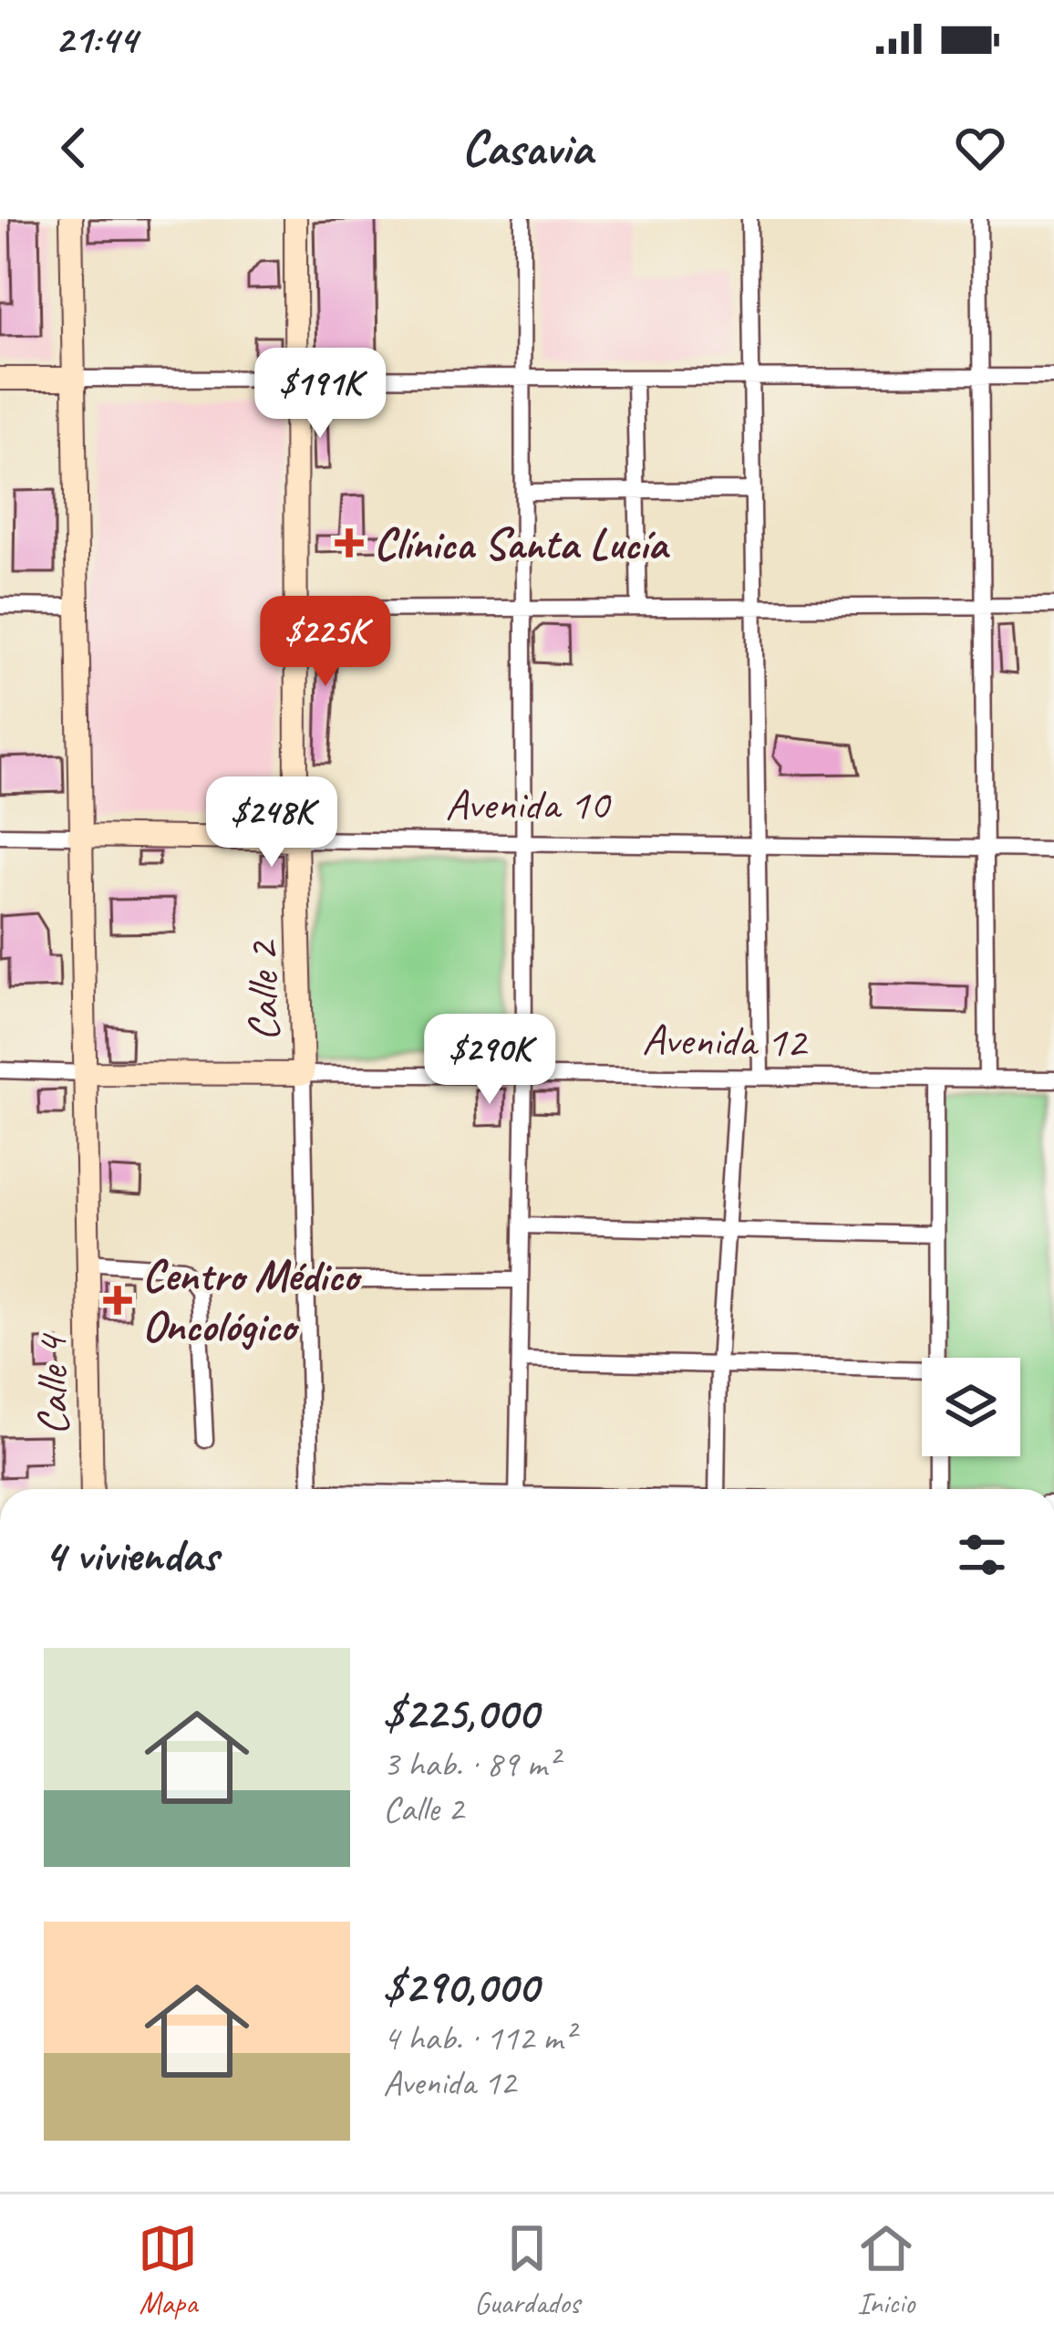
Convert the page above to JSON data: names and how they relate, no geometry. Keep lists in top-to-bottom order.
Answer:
{
  "streets": {
    "street": [
      "Avenida 10",
      "Calle 2",
      "Avenida 12",
      "Calle 4"
    ]
  },
  "crossings": [
    ["Avenida 10", "Calle 2"],
    ["Avenida 10", "Calle 4"],
    ["Calle 2", "Avenida 12"],
    ["Avenida 12", "Calle 4"]
  ],
  "places": {
    "health": ["Clínica Santa Lucía", "Centro Médico Oncológico"]
  },
  "page": {
    "status": "21:44",
    "header": "Casavia",
    "price": [
      "$191K",
      "$225K",
      "$248K",
      "$290K"
    ],
    "heading": "4 viviendas",
    "list": [
      {
        "name": "$225,000",
        "note": "3 hab. · 89 m² · Calle 2"
      },
      {
        "name": "$290,000",
        "note": "4 hab. · 112 m² · Avenida 12"
      }
    ],
    "tabs": ["Mapa", "Guardados", "Inicio"]
  }
}
